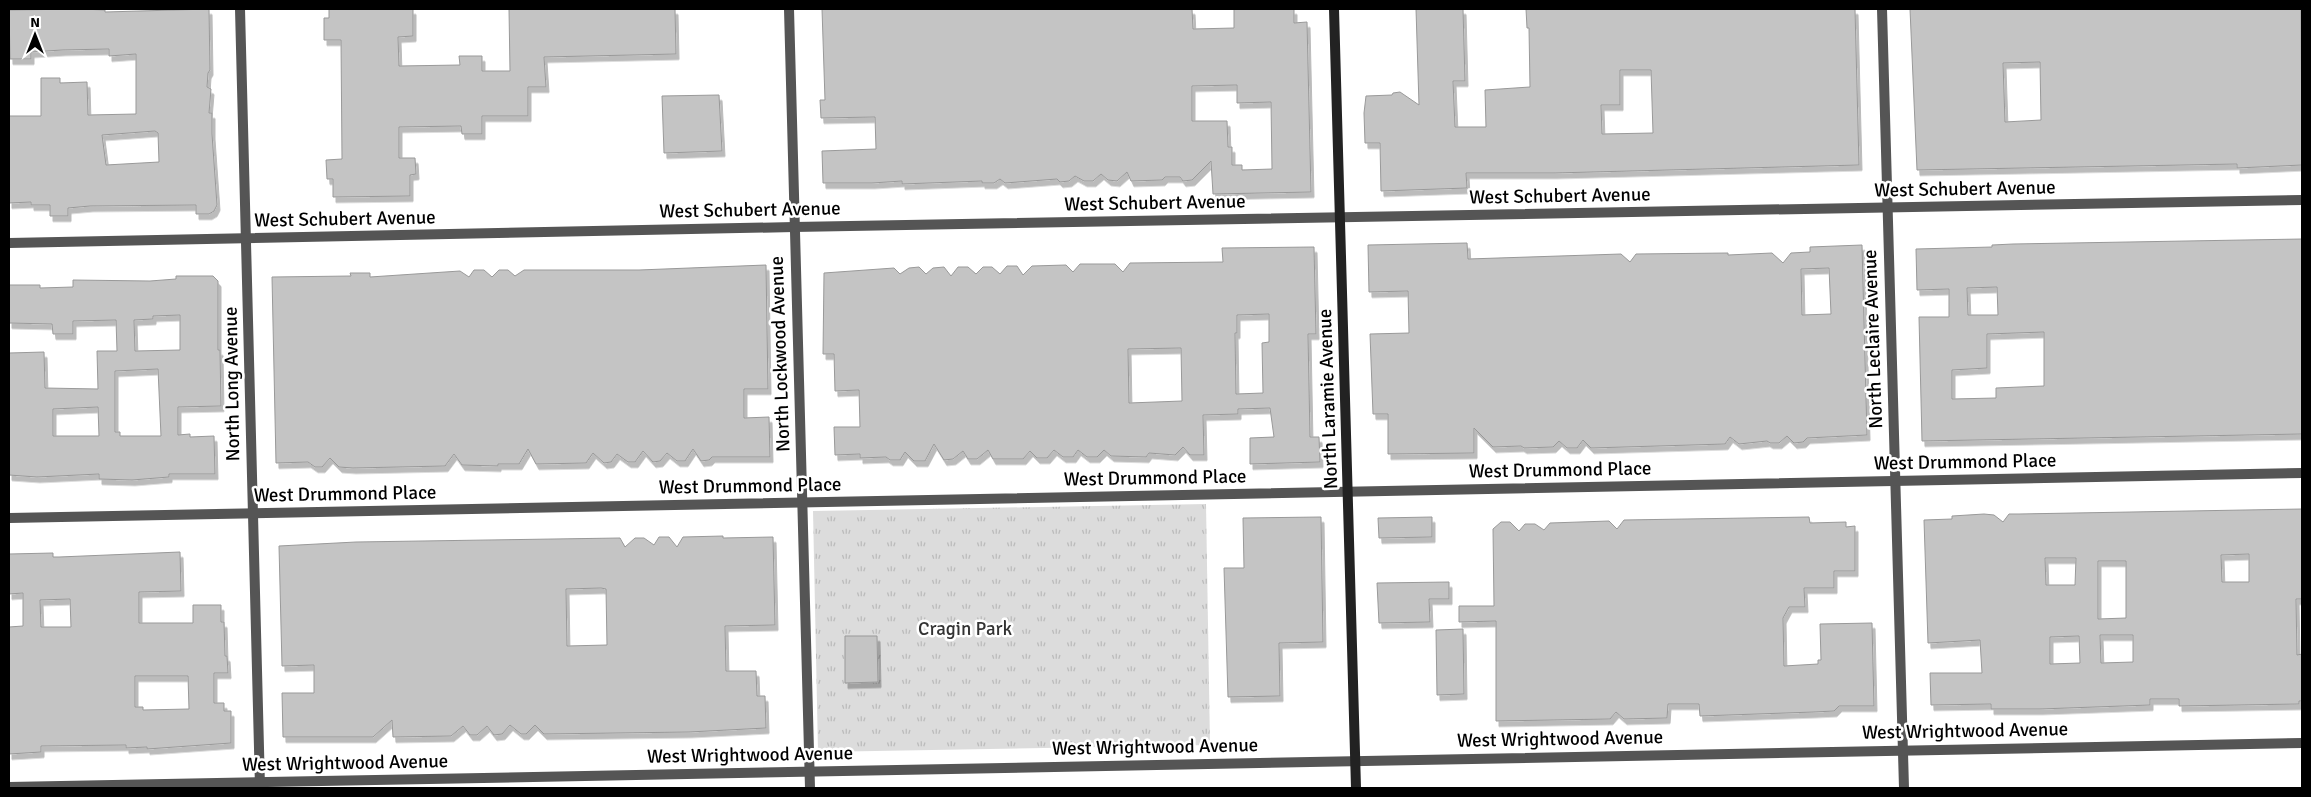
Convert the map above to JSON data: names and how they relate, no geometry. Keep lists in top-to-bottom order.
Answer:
{
  "streets": {
    "street": [
      "West Schubert Avenue",
      "North Leclaire Avenue",
      "North Lockwood Avenue",
      "North Long Avenue",
      "North Laramie Avenue",
      "West Drummond Place",
      "West Wrightwood Avenue"
    ]
  },
  "crossings": [
    ["West Schubert Avenue", "North Leclaire Avenue"],
    ["West Schubert Avenue", "North Lockwood Avenue"],
    ["West Schubert Avenue", "North Long Avenue"],
    ["West Schubert Avenue", "North Laramie Avenue"],
    ["North Leclaire Avenue", "West Drummond Place"],
    ["North Leclaire Avenue", "West Wrightwood Avenue"],
    ["North Lockwood Avenue", "West Drummond Place"],
    ["North Lockwood Avenue", "West Wrightwood Avenue"],
    ["North Long Avenue", "West Drummond Place"],
    ["North Long Avenue", "West Wrightwood Avenue"],
    ["North Laramie Avenue", "West Drummond Place"],
    ["North Laramie Avenue", "West Wrightwood Avenue"]
  ],
  "parks": ["Cragin Park"],
  "north": "top"
}
